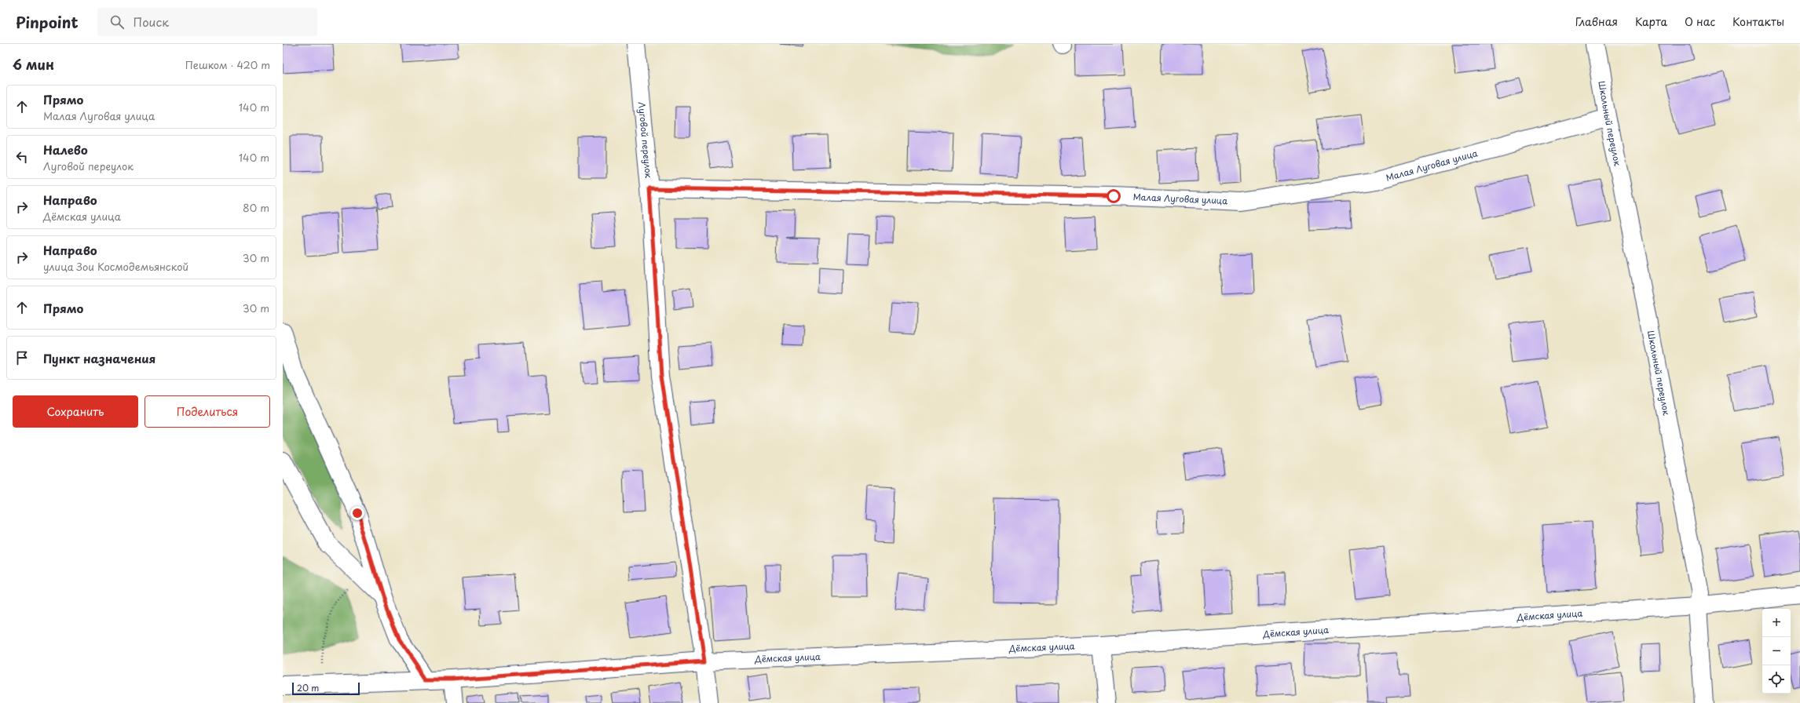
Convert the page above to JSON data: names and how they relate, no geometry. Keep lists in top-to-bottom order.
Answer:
{
  "streets": {
    "street": [
      "Школьный переулок",
      "Луговой переулок",
      "Малая Луговая улица",
      "Дёмская улица"
    ]
  },
  "crossings": [
    ["Школьный переулок", "Малая Луговая улица"],
    ["Школьный переулок", "Дёмская улица"],
    ["Луговой переулок", "Малая Луговая улица"],
    ["Луговой переулок", "Дёмская улица"]
  ],
  "scale_bar": "20 m",
  "page": {
    "header": "Pinpoint",
    "search": "Поиск",
    "nav": [
      "Главная",
      "Карта",
      "О нас",
      "Контакты"
    ],
    "heading": ["6 мин", "Пешком · 420 m"],
    "list": [
      ["Прямо", "Малая Луговая улица", "140 m"],
      ["Налево", "Луговой переулок", "140 m"],
      ["Направо", "Дёмская улица", "80 m"],
      ["Направо", "улица Зои Космодемьянской", "30 m"],
      ["Прямо", "30 m"],
      "Пункт назначения"
    ],
    "buttons": ["Сохранить", "Поделиться"],
    "map_buttons": ["+", "−"],
    "scale": "20 m"
  }
}
